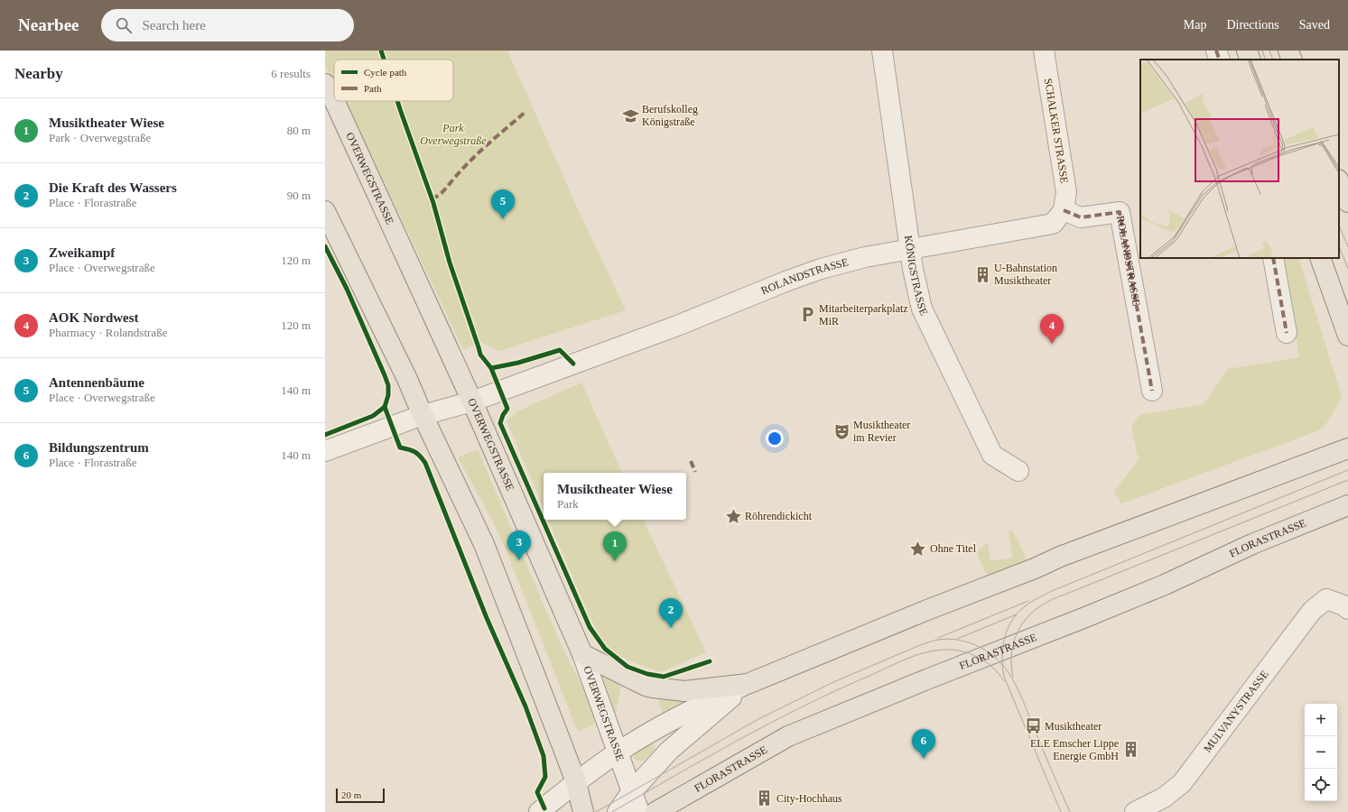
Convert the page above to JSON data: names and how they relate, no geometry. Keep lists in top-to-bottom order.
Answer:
{
  "streets": {
    "main road": ["OVERWEGSTRASSE", "FLORASTRASSE"],
    "street": [
      "SCHALKER STRASSE",
      "ROLANDSTRASSE",
      "KÖNIGSTRASSE",
      "MULVANYSTRASSE"
    ]
  },
  "crossings": [
    ["SCHALKER STRASSE", "ROLANDSTRASSE"],
    ["OVERWEGSTRASSE", "ROLANDSTRASSE"],
    ["ROLANDSTRASSE", "KÖNIGSTRASSE"]
  ],
  "parks": ["Park Overwegstraße"],
  "places": {
    "school or university": ["Berufskolleg Königstraße"],
    "building": ["U-Bahnstation Musiktheater", "ELE Emscher Lippe Energie GmbH", "City-Hochhaus"],
    "parking": ["Mitarbeiterparkplatz MiR"],
    "theatre": ["Musiktheater im Revier"],
    "place": ["Röhrendickicht", "Ohne Titel"],
    "bus stop": ["Musiktheater"]
  },
  "legend": ["Cycle path", "Path"],
  "scale_bar": "20 m",
  "page": {
    "header": "Nearbee",
    "search": "Search here",
    "nav": ["Map", "Directions", "Saved"],
    "heading": ["Nearby", "6 results"],
    "list": [
      {
        "mark": "1",
        "name": "Musiktheater Wiese",
        "note": "Park · Overwegstraße",
        "value": "80 m"
      },
      {
        "mark": "2",
        "name": "Die Kraft des Wassers",
        "note": "Place · Florastraße",
        "value": "90 m"
      },
      {
        "mark": "3",
        "name": "Zweikampf",
        "note": "Place · Overwegstraße",
        "value": "120 m"
      },
      {
        "mark": "4",
        "name": "AOK Nordwest",
        "note": "Pharmacy · Rolandstraße",
        "value": "120 m"
      },
      {
        "mark": "5",
        "name": "Antennenbäume",
        "note": "Place · Overwegstraße",
        "value": "140 m"
      },
      {
        "mark": "6",
        "name": "Bildungszentrum",
        "note": "Place · Florastraße",
        "value": "140 m"
      }
    ],
    "pins": [
      "5",
      "4",
      "3",
      "1",
      "2",
      "6"
    ],
    "popup": ["Musiktheater Wiese", "Park"],
    "map_buttons": ["+", "−"],
    "scale": "20 m"
  }
}
